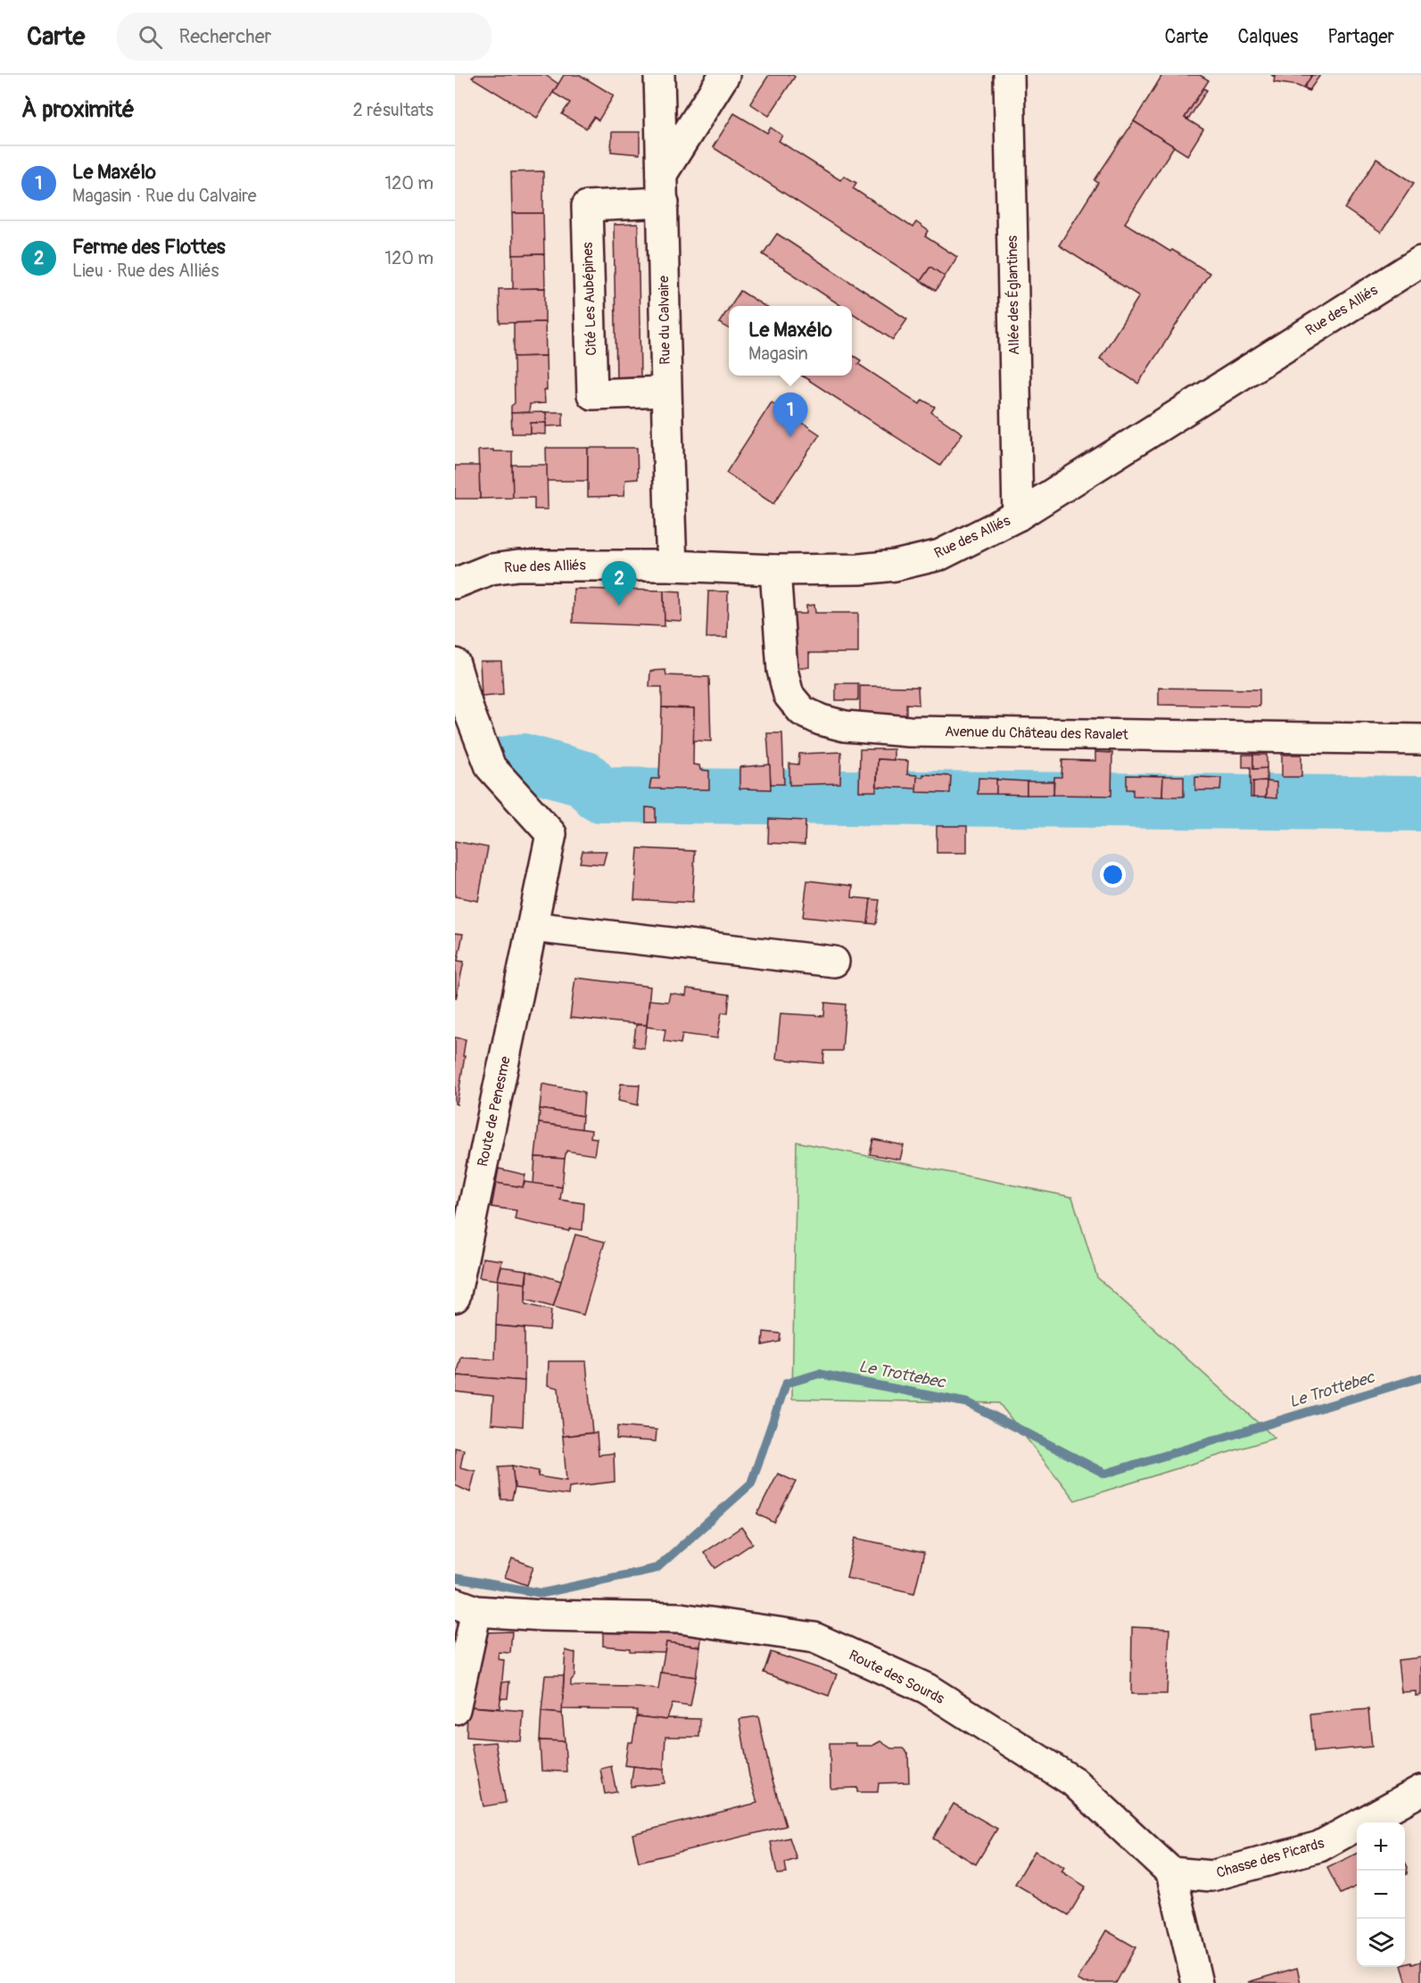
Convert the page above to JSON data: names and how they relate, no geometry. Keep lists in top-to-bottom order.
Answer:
{
  "streets": {
    "street": [
      "Allée des Églantines",
      "Cité Les Aubépines",
      "Rue des Alliés",
      "Rue du Calvaire",
      "Avenue du Château des Ravalet",
      "Route de Penesme",
      "Route des Sourds",
      "Chasse des Picards"
    ]
  },
  "crossings": [
    ["Allée des Églantines", "Rue des Alliés"],
    ["Cité Les Aubépines", "Rue du Calvaire"],
    ["Rue des Alliés", "Rue du Calvaire"],
    ["Rue des Alliés", "Avenue du Château des Ravalet"],
    ["Route des Sourds", "Chasse des Picards"]
  ],
  "water": ["Le Trottebec"],
  "page": {
    "header": "Carte",
    "search": "Rechercher",
    "nav": ["Carte", "Calques", "Partager"],
    "heading": ["À proximité", "2 résultats"],
    "list": [
      {
        "mark": "1",
        "name": "Le Maxélo",
        "note": "Magasin · Rue du Calvaire",
        "value": "120 m"
      },
      {
        "mark": "2",
        "name": "Ferme des Flottes",
        "note": "Lieu · Rue des Alliés",
        "value": "120 m"
      }
    ],
    "popup": ["Le Maxélo", "Magasin"],
    "pins": ["1", "2"],
    "map_buttons": ["+", "−"]
  }
}
